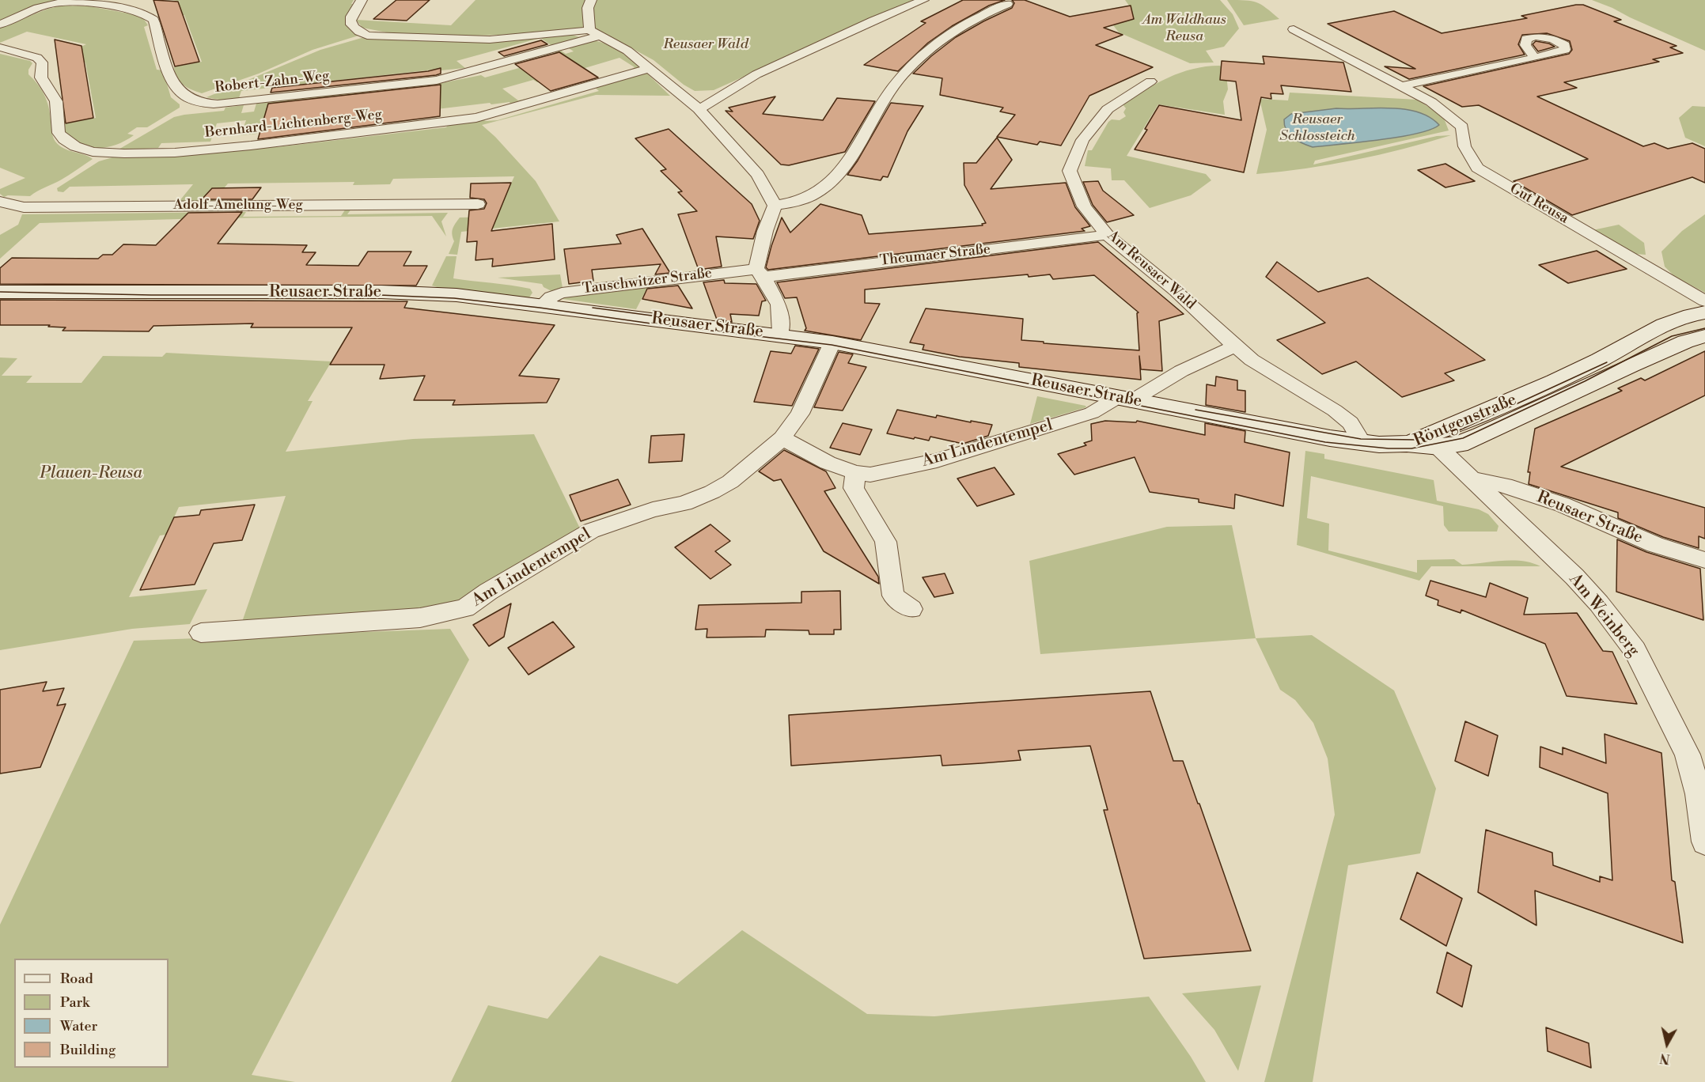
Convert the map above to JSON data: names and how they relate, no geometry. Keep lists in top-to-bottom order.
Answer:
{
  "streets": {
    "street": [
      "Robert-Zahn-Weg",
      "Bernhard-Lichtenberg-Weg",
      "Gut Reusa",
      "Adolf-Amelung-Weg",
      "Theumaer Straße",
      "Am Reusaer Wald",
      "Tauschwitzer Straße",
      "Reusaer Straße",
      "Röntgenstraße",
      "Am Lindentempel",
      "Am Weinberg"
    ]
  },
  "crossings": [
    ["Theumaer Straße", "Am Reusaer Wald"],
    ["Theumaer Straße", "Tauschwitzer Straße"],
    ["Am Reusaer Wald", "Reusaer Straße"],
    ["Tauschwitzer Straße", "Reusaer Straße"],
    ["Reusaer Straße", "Röntgenstraße"],
    ["Reusaer Straße", "Am Lindentempel"],
    ["Reusaer Straße", "Am Weinberg"],
    ["Röntgenstraße", "Am Weinberg"]
  ],
  "water": ["Reusaer Schlossteich"],
  "parks": ["Am Waldhaus Reusa", "Reusaer Wald", "Plauen-Reusa"],
  "legend": [
    "Road",
    "Park",
    "Water",
    "Building"
  ],
  "north": "bottom"
}
